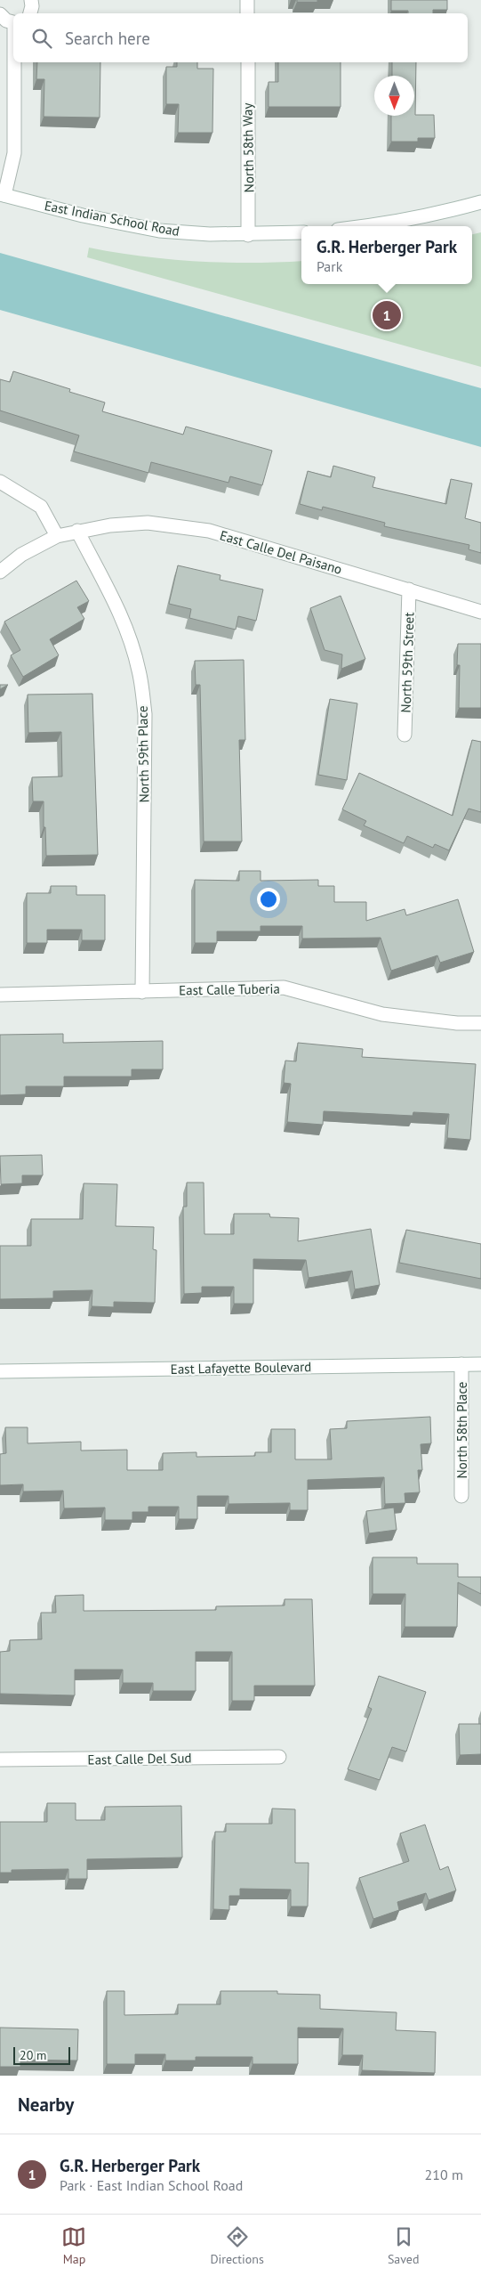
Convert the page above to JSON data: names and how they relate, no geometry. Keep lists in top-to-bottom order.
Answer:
{
  "streets": {
    "street": [
      "North 58th Way",
      "East Indian School Road",
      "East Calle Del Paisano",
      "North 59th Street",
      "North 59th Place",
      "East Calle Tuberia",
      "East Lafayette Boulevard",
      "North 58th Place",
      "East Calle Del Sud"
    ]
  },
  "crossings": [
    ["North 58th Way", "East Indian School Road"],
    ["East Calle Del Paisano", "North 59th Street"],
    ["East Calle Del Paisano", "North 59th Place"],
    ["North 59th Place", "East Calle Tuberia"],
    ["East Lafayette Boulevard", "North 58th Place"]
  ],
  "scale_bar": "20 m",
  "north": "bottom",
  "page": {
    "search": "Search here",
    "popup": ["G.R. Herberger Park", "Park"],
    "pins": "1",
    "scale": "20 m",
    "heading": "Nearby",
    "list": [
      {
        "mark": "1",
        "name": "G.R. Herberger Park",
        "note": "Park · East Indian School Road",
        "value": "210 m"
      }
    ],
    "nav": ["Map", "Directions", "Saved"]
  }
}
